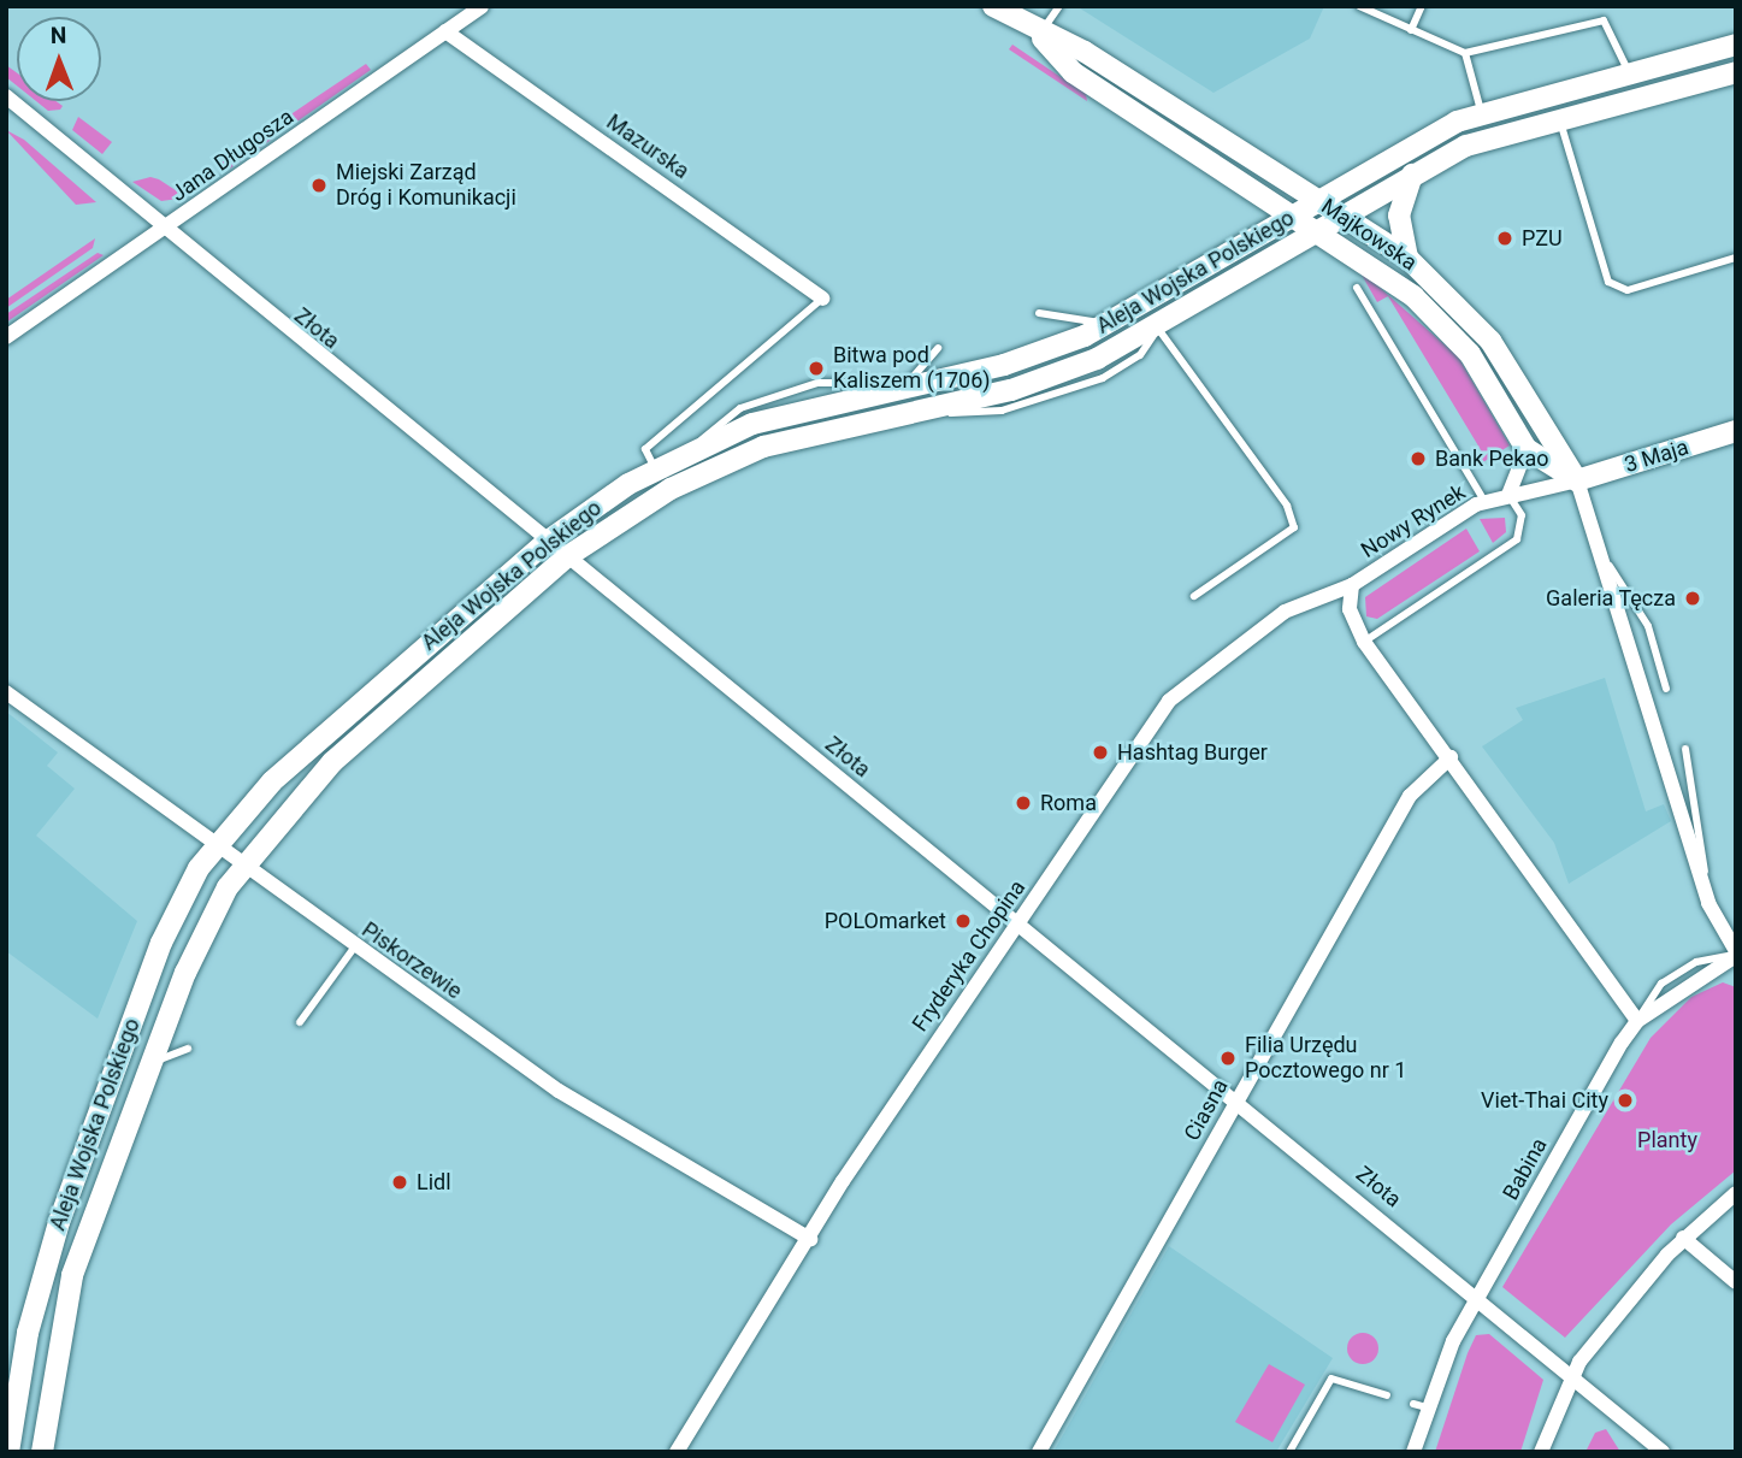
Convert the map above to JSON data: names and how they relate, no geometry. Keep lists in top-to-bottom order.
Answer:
{
  "streets": {
    "main road": ["Majkowska", "Aleja Wojska Polskiego", "3 Maja"],
    "street": [
      "Mazurska",
      "Jana Długosza",
      "Złota",
      "Nowy Rynek",
      "Fryderyka Chopina",
      "Piskorzewie",
      "Ciasna",
      "Babina"
    ]
  },
  "crossings": [
    ["Mazurska", "Jana Długosza"],
    ["Jana Długosza", "Złota"],
    ["Majkowska", "Aleja Wojska Polskiego"],
    ["Majkowska", "3 Maja"],
    ["Majkowska", "Nowy Rynek"],
    ["Aleja Wojska Polskiego", "Złota"],
    ["Aleja Wojska Polskiego", "Piskorzewie"],
    ["Złota", "Fryderyka Chopina"],
    ["Złota", "Ciasna"],
    ["Złota", "Babina"],
    ["3 Maja", "Nowy Rynek"],
    ["Nowy Rynek", "Fryderyka Chopina"],
    ["Nowy Rynek", "Ciasna"],
    ["Nowy Rynek", "Babina"],
    ["Fryderyka Chopina", "Piskorzewie"]
  ],
  "parks": ["Planty"],
  "places": [
    "Miejski Zarząd Dróg i Komunikacji",
    "PZU",
    "Bitwa pod Kaliszem (1706)",
    "Bank Pekao",
    "Galeria Tęcza",
    "Hashtag Burger",
    "Roma",
    "POLOmarket",
    "Filia Urzędu Pocztowego nr 1",
    "Viet-Thai City",
    "Lidl"
  ],
  "north": "top"
}
